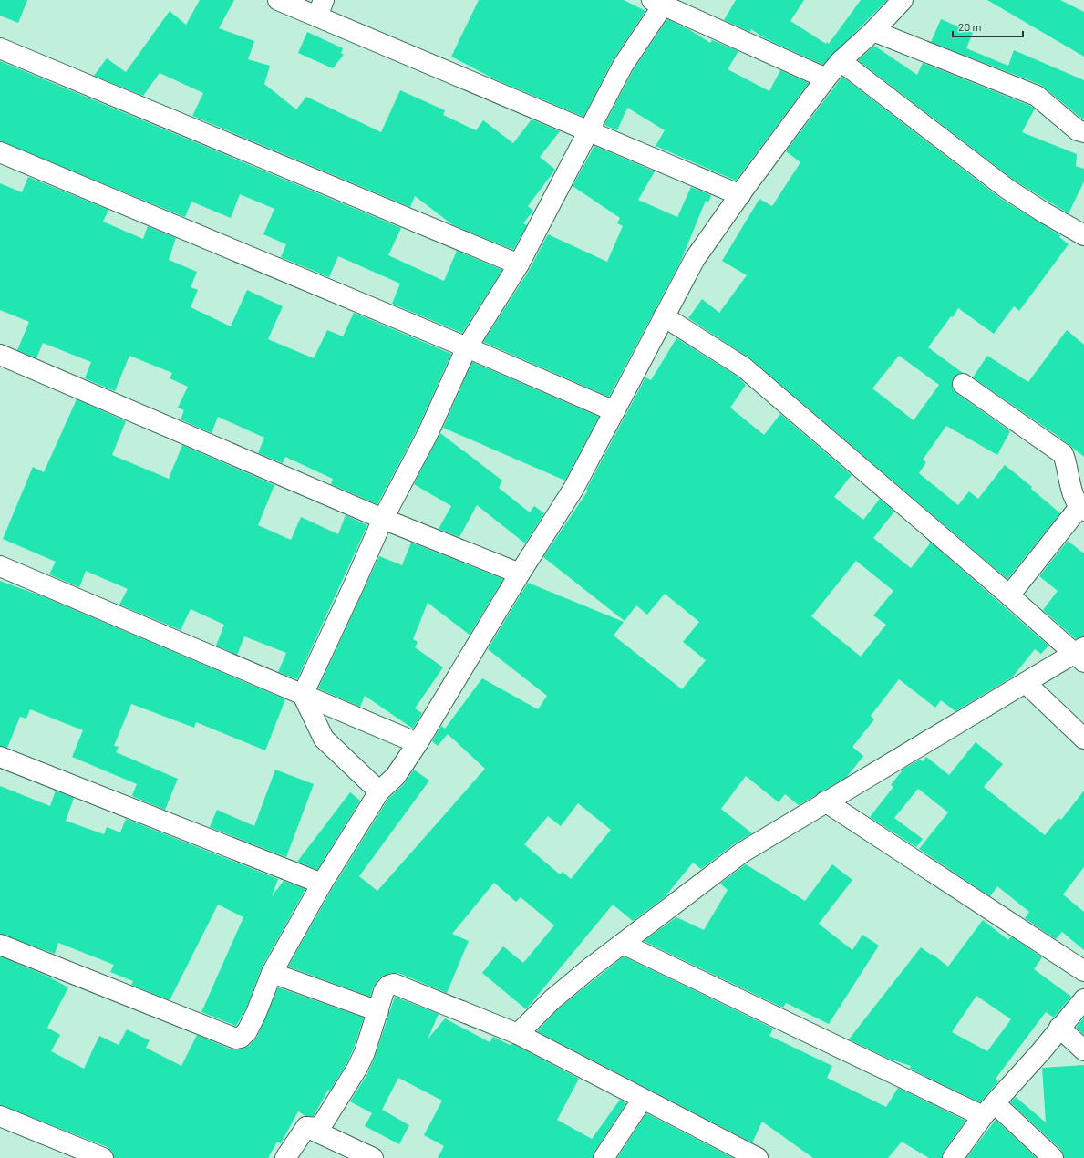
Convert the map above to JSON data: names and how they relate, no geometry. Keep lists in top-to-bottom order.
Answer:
{
  "scale_bar": "20 m"
}
